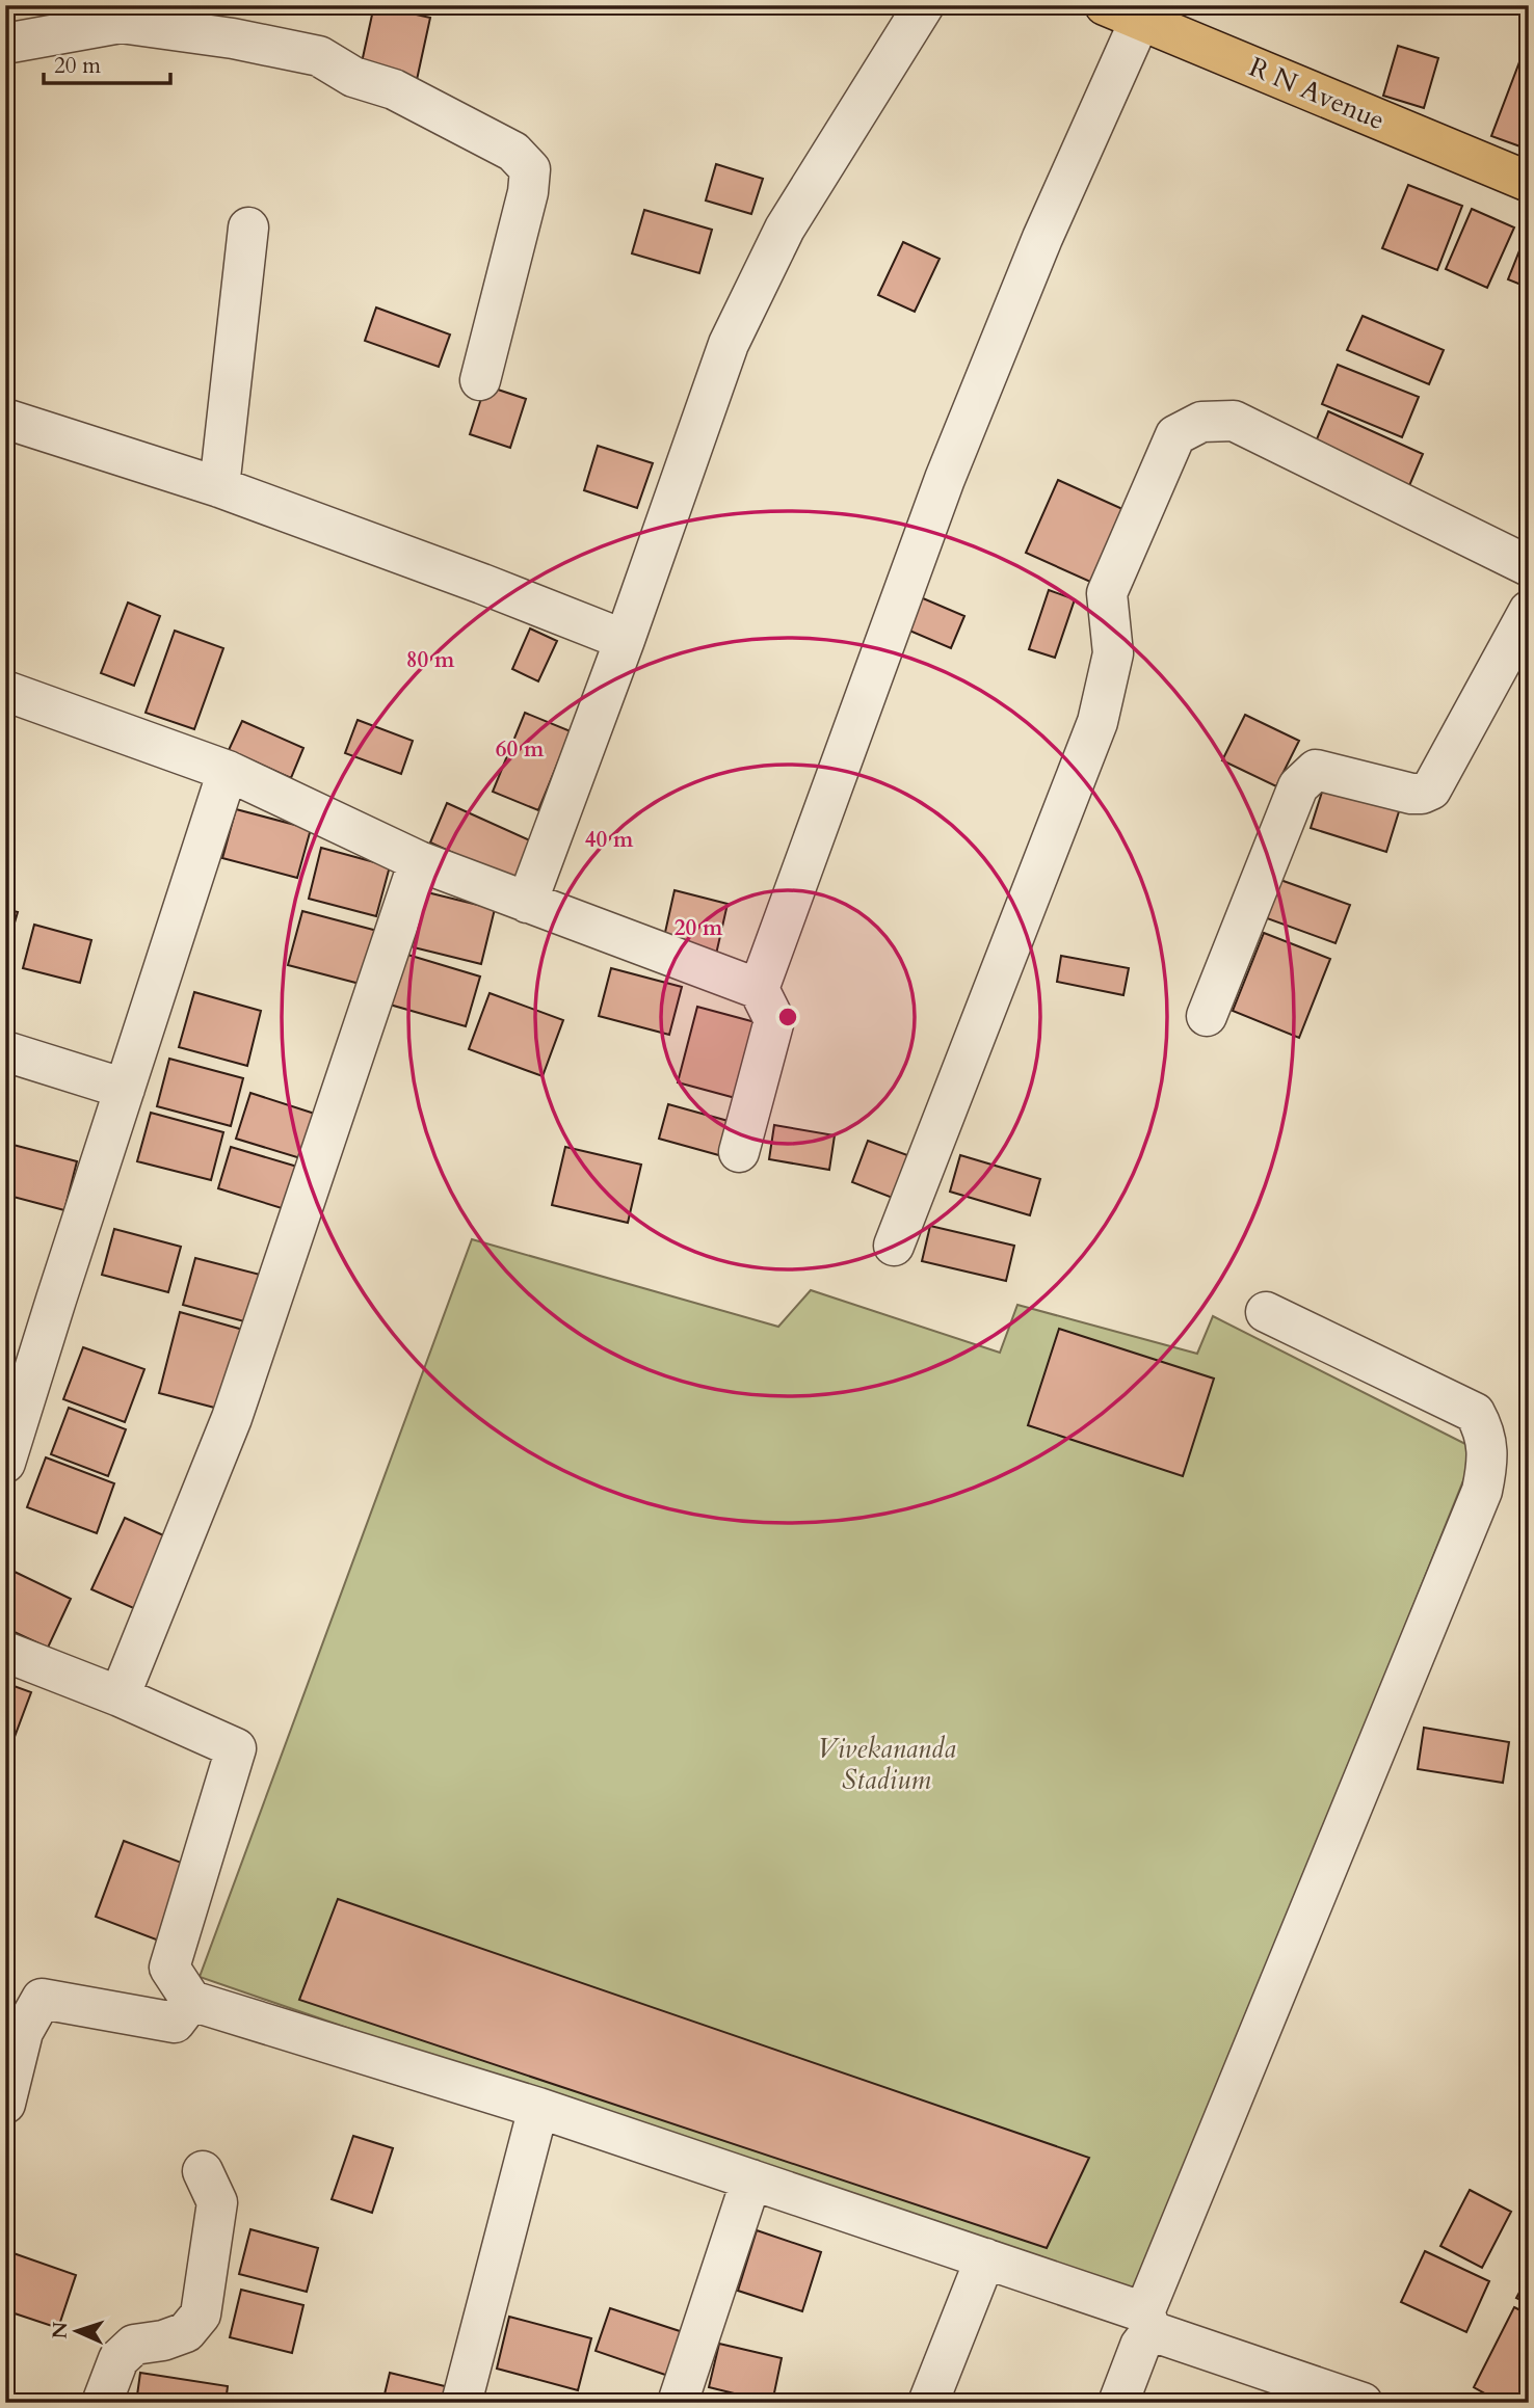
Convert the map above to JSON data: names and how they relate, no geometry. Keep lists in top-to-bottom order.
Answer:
{
  "streets": {
    "main road": ["R N Avenue"]
  },
  "parks": ["Vivekananda Stadium"],
  "scale_bar": "20 m",
  "north": "left",
  "rings": [
    "80 m",
    "60 m",
    "40 m",
    "20 m"
  ]
}
